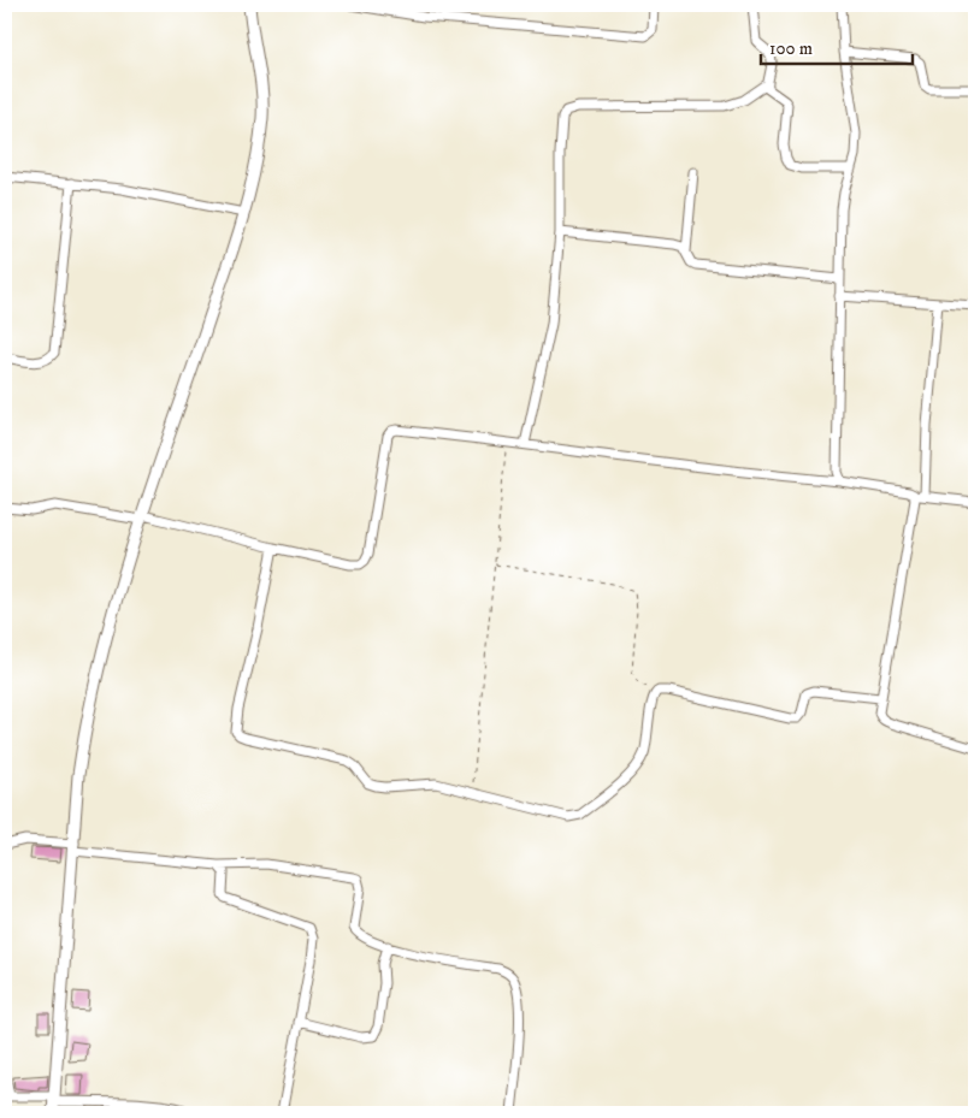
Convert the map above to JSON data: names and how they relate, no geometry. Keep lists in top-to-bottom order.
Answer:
{
  "scale_bar": "100 m"
}
